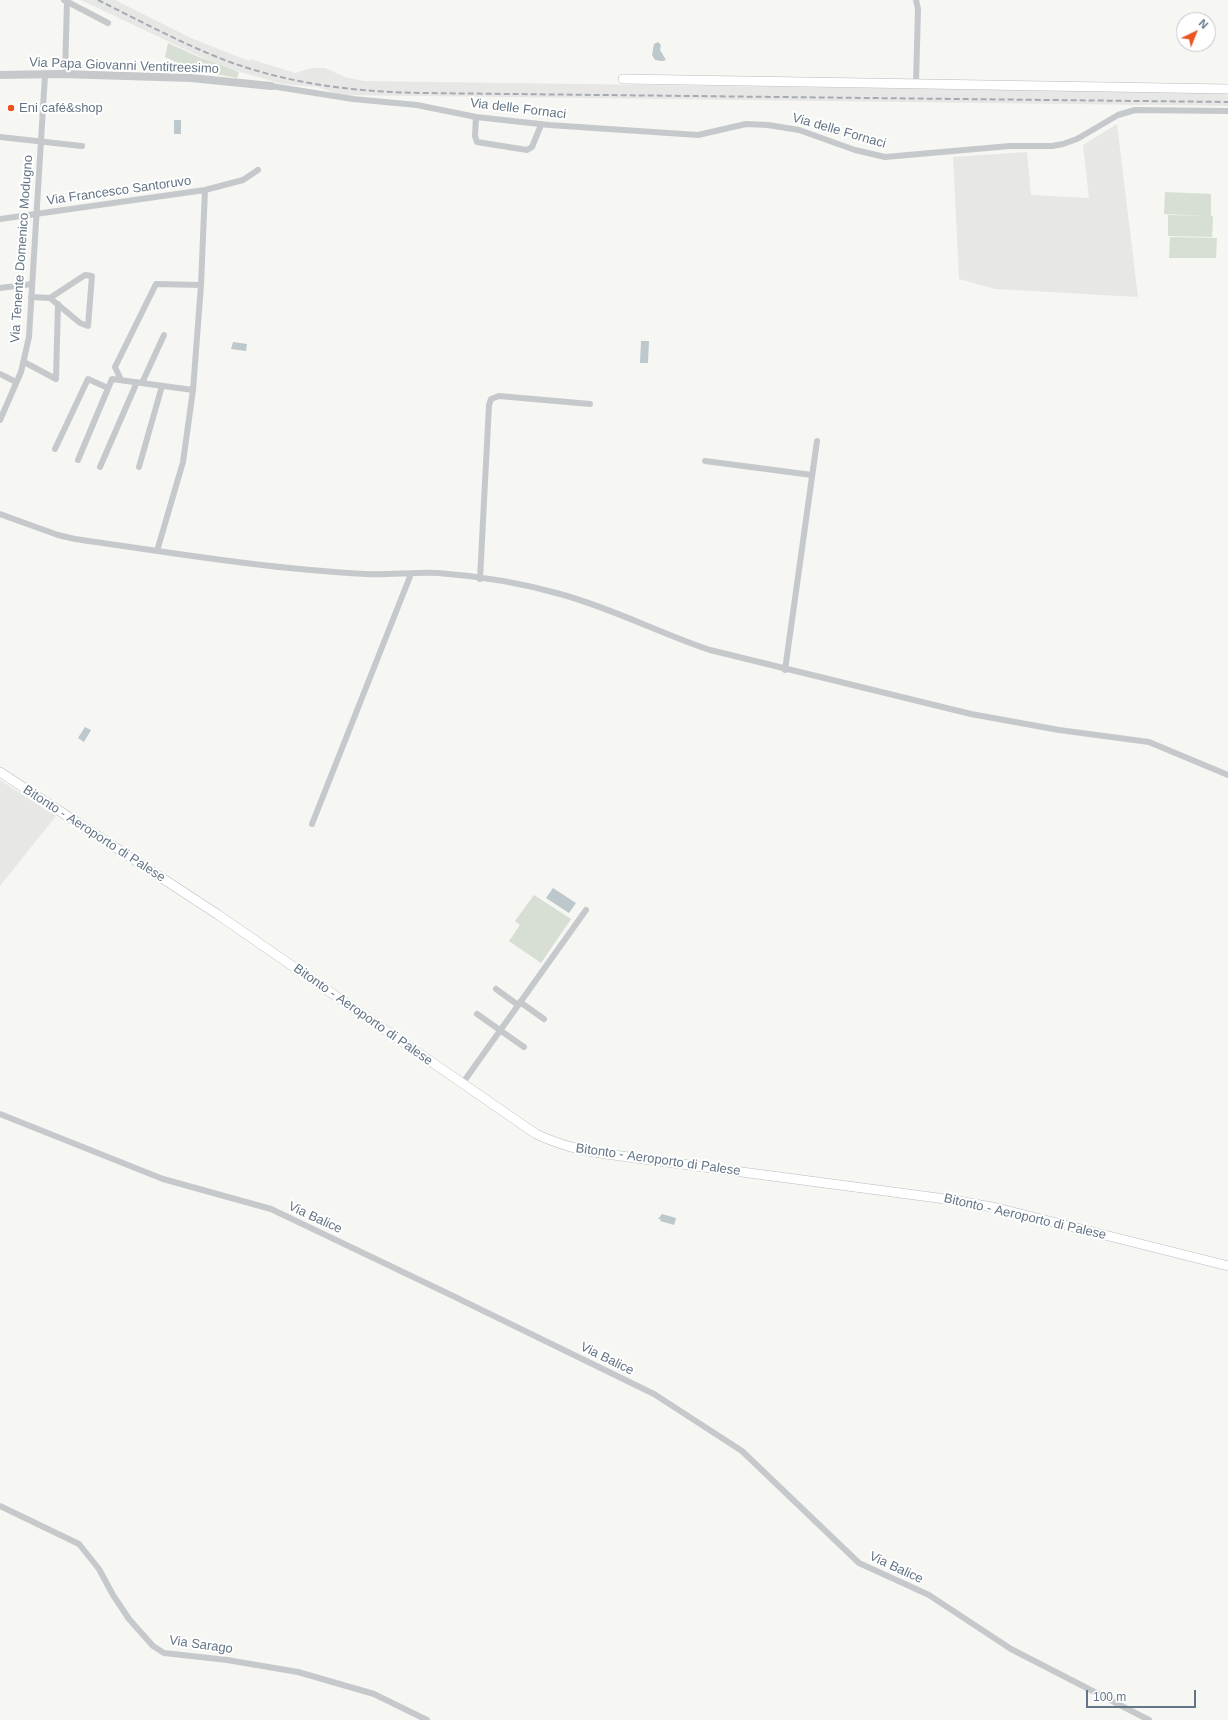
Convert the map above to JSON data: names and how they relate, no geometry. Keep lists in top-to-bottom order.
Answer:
{
  "streets": {
    "main road": ["Bitonto - Aeroporto di Palese"],
    "street": [
      "Via Papa Giovanni Ventitreesimo",
      "Via delle Fornaci",
      "Via Francesco Santoruvo",
      "Via Tenente Domenico Modugno",
      "Via Balice",
      "Via Sarago"
    ]
  },
  "crossings": [
    ["Via Papa Giovanni Ventitreesimo", "Via delle Fornaci"],
    ["Via Papa Giovanni Ventitreesimo", "Via Tenente Domenico Modugno"],
    ["Via Francesco Santoruvo", "Via Tenente Domenico Modugno"]
  ],
  "places": ["Eni café&shop"],
  "scale_bar": "100 m",
  "north": "top right"
}
